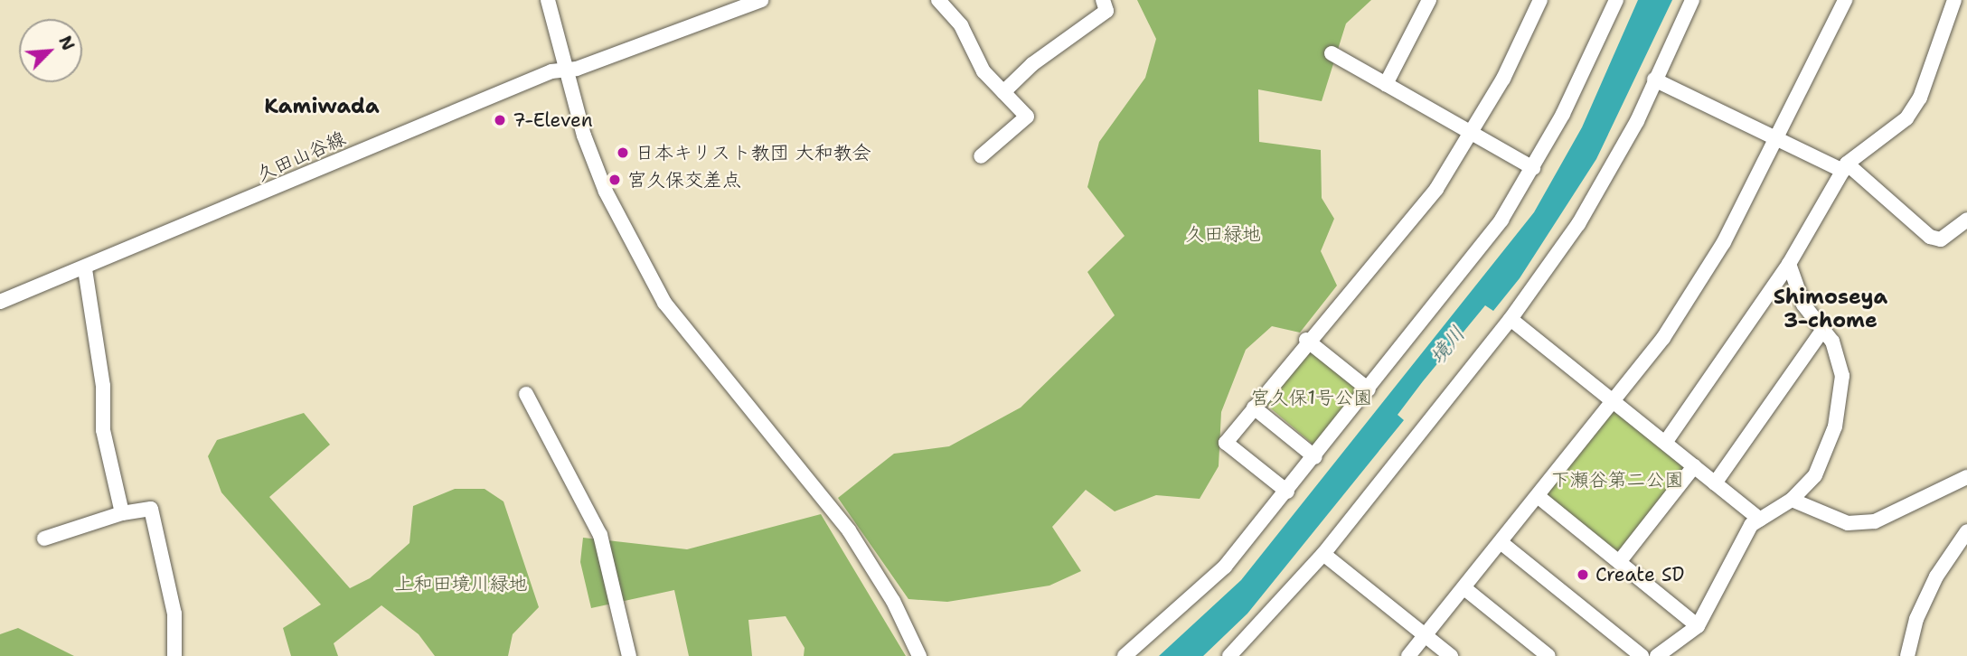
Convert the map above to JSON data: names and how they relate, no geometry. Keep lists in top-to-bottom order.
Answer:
{
  "streets": {
    "street": ["久田山谷線"]
  },
  "districts": ["Kamiwada", "Shimoseya 3-chome"],
  "water": ["境川"],
  "parks": [
    "久田緑地",
    "宮久保1号公園",
    "下瀬谷第二公園",
    "上和田境川緑地"
  ],
  "places": [
    "7-Eleven",
    "日本キリスト教団 大和教会",
    "宮久保交差点",
    "Create SD"
  ],
  "north": "top right"
}
